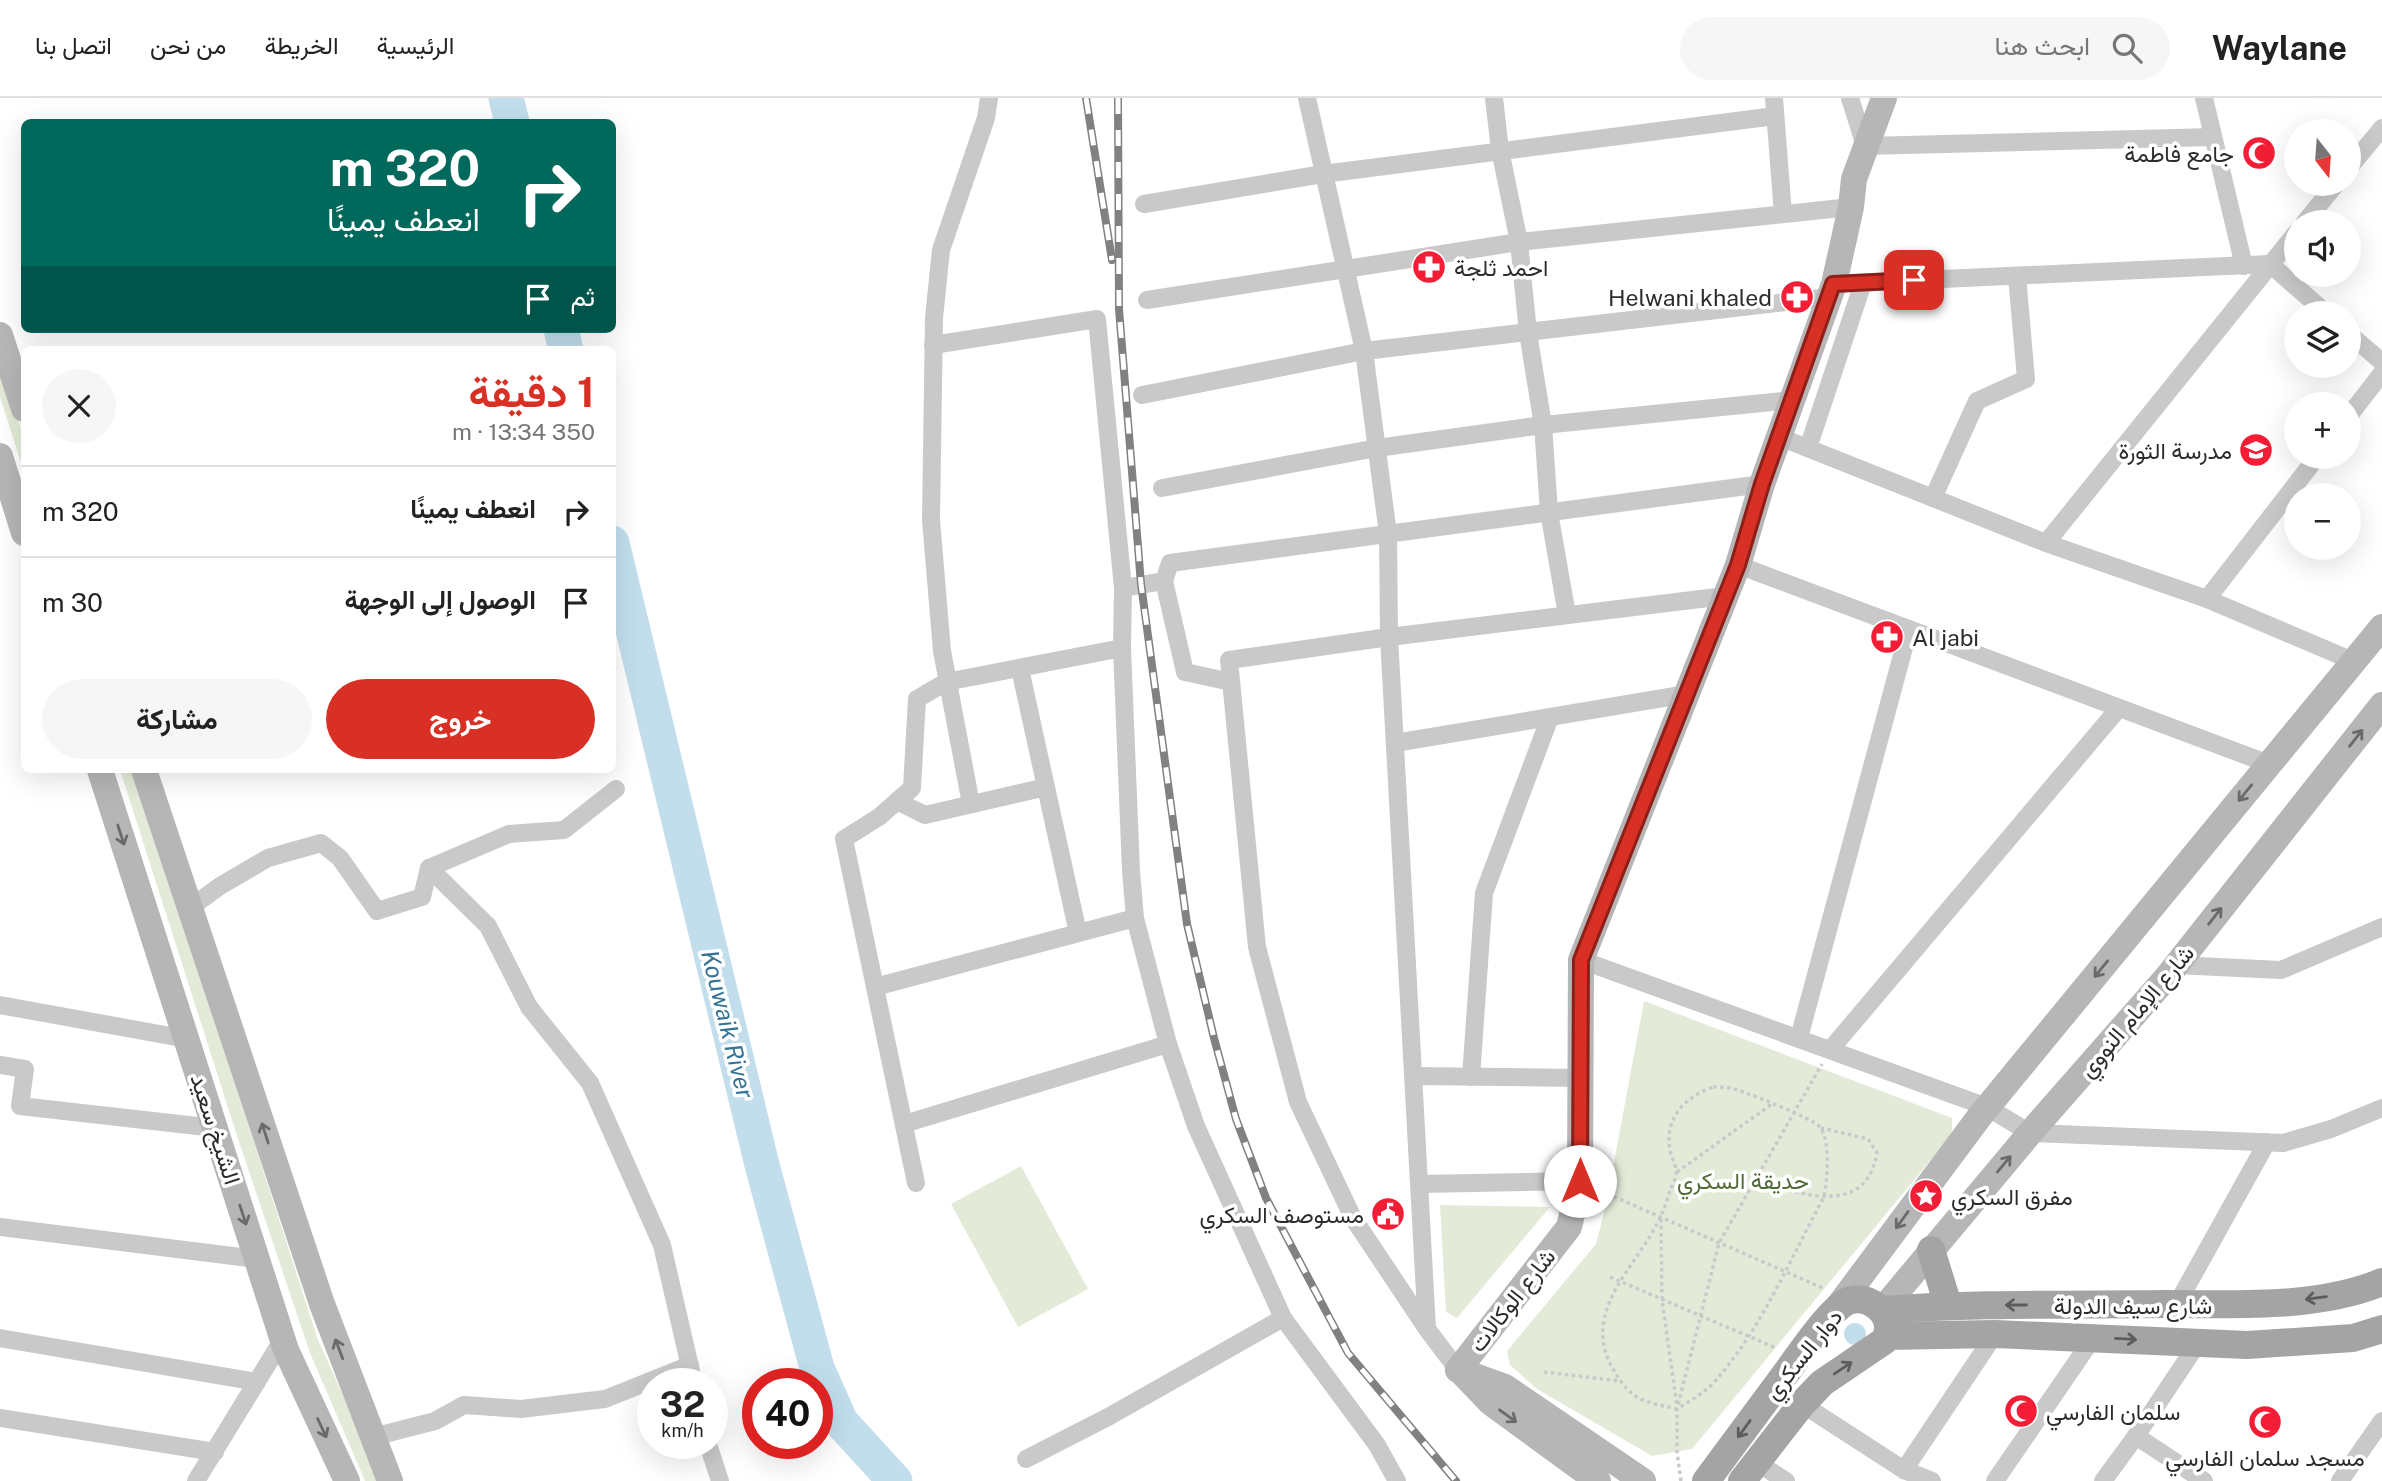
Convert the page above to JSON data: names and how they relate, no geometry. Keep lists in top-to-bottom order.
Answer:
{
  "streets": {
    "main road": ["شارع سيف الدولة", "دوار السكري"],
    "street": ["شارع الإمام النووي", "الشيخ سعيد", "شارع الوكالات"]
  },
  "crossings": [
    ["شارع الإمام النووي", "شارع سيف الدولة"],
    ["شارع الإمام النووي", "دوار السكري"],
    ["شارع سيف الدولة", "دوار السكري"]
  ],
  "water": ["Kouwaik River"],
  "parks": ["حديقة السكري"],
  "places": {
    "mosque": ["جامع فاطمة", "سلمان الفارسي", "مسجد سلمان الفارسي"],
    "pharmacy": ["احمد ثلجة", "Helwani khaled", "Al jabi"],
    "school or university": ["مدرسة الثورة"],
    "place": ["مفرق السكري"],
    "public building": ["مستوصف السكري"]
  },
  "north": "bottom",
  "page": {
    "header": "Waylane",
    "search": "ابحث هنا",
    "nav": [
      "الرئيسية",
      "الخريطة",
      "من نحن",
      "اتصل بنا"
    ],
    "map_buttons": ["+", "−"],
    "turn": ["320 m", "انعطف يمينًا"],
    "then": "ثم",
    "heading": ["1 دقيقة", "350 m · 13:34"],
    "list": [
      {
        "name": "انعطف يمينًا",
        "value": "320 m"
      },
      {
        "name": "الوصول إلى الوجهة",
        "value": "30 m"
      }
    ],
    "buttons": ["خروج", "مشاركة"],
    "speed": "32 km/h",
    "limit": "40"
  }
}
